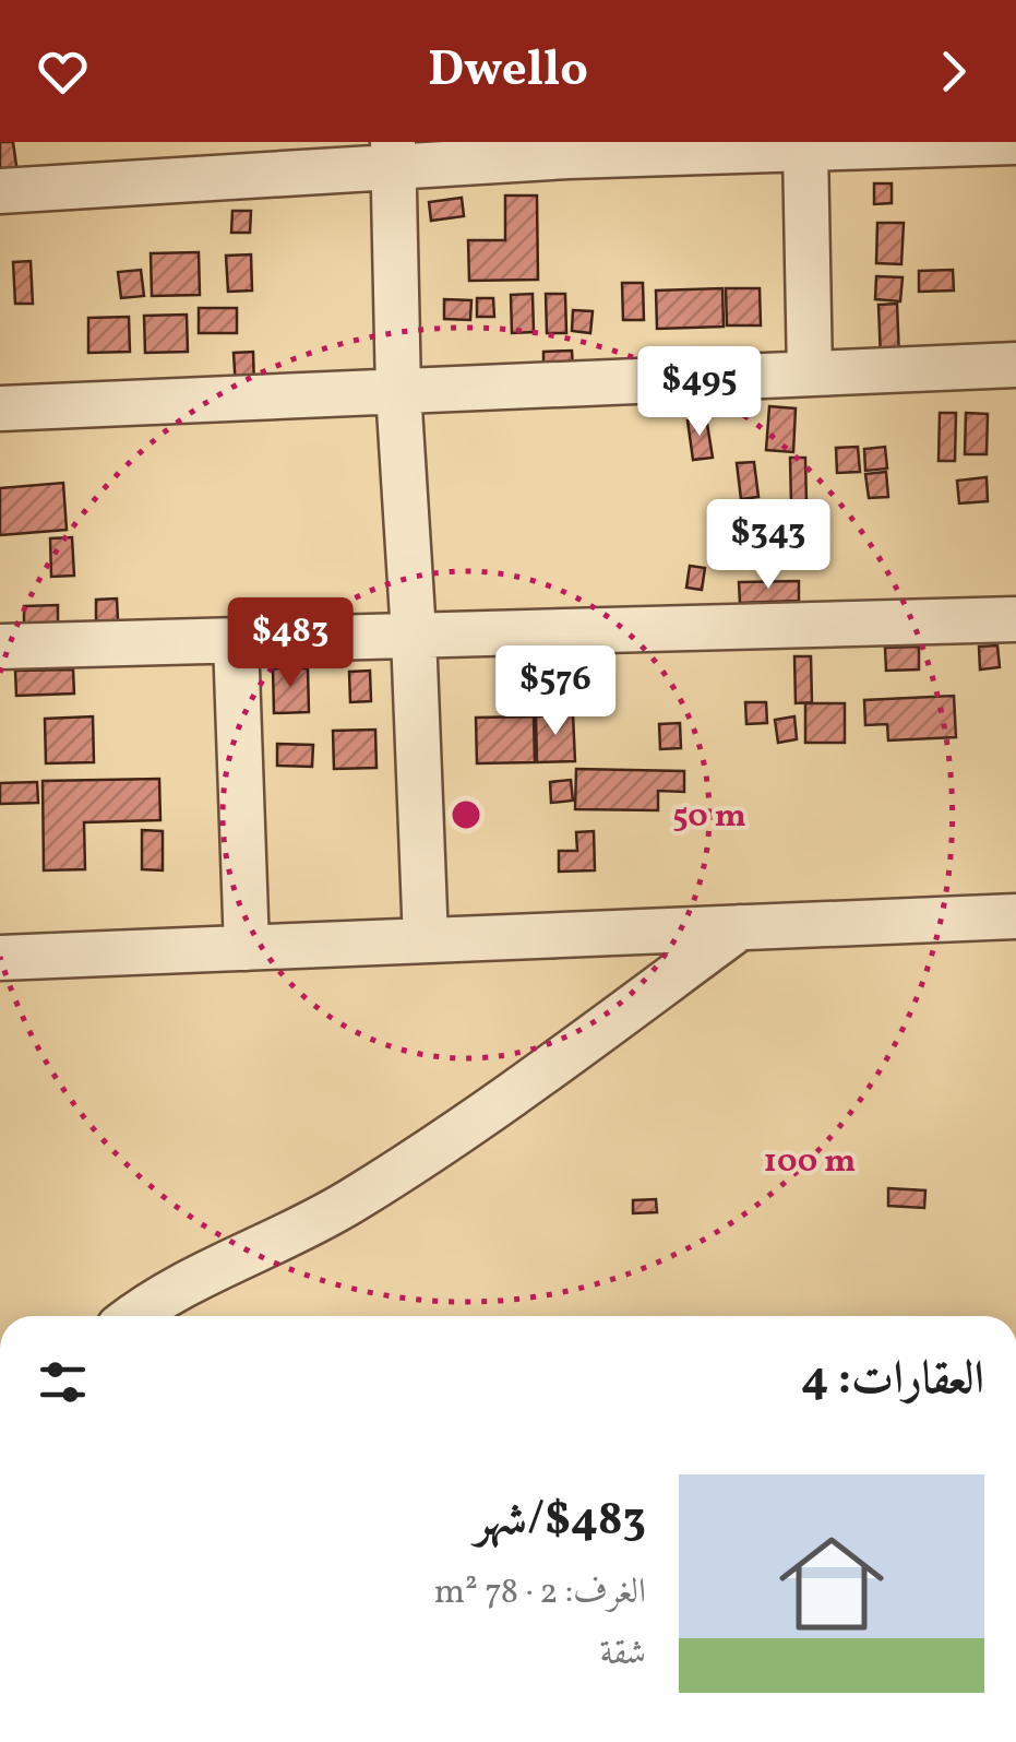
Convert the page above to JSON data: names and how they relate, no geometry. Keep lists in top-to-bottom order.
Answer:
{
  "page": {
    "header": "Dwello",
    "price": [
      "$495",
      "$343",
      "$483",
      "$576"
    ],
    "heading": "العقارات: 4",
    "list": [
      {
        "name": "$483/شهر",
        "note": "الغرف: 2 · 78 m² · شقة"
      }
    ]
  },
  "rings": ["50 m", "100 m"]
}
